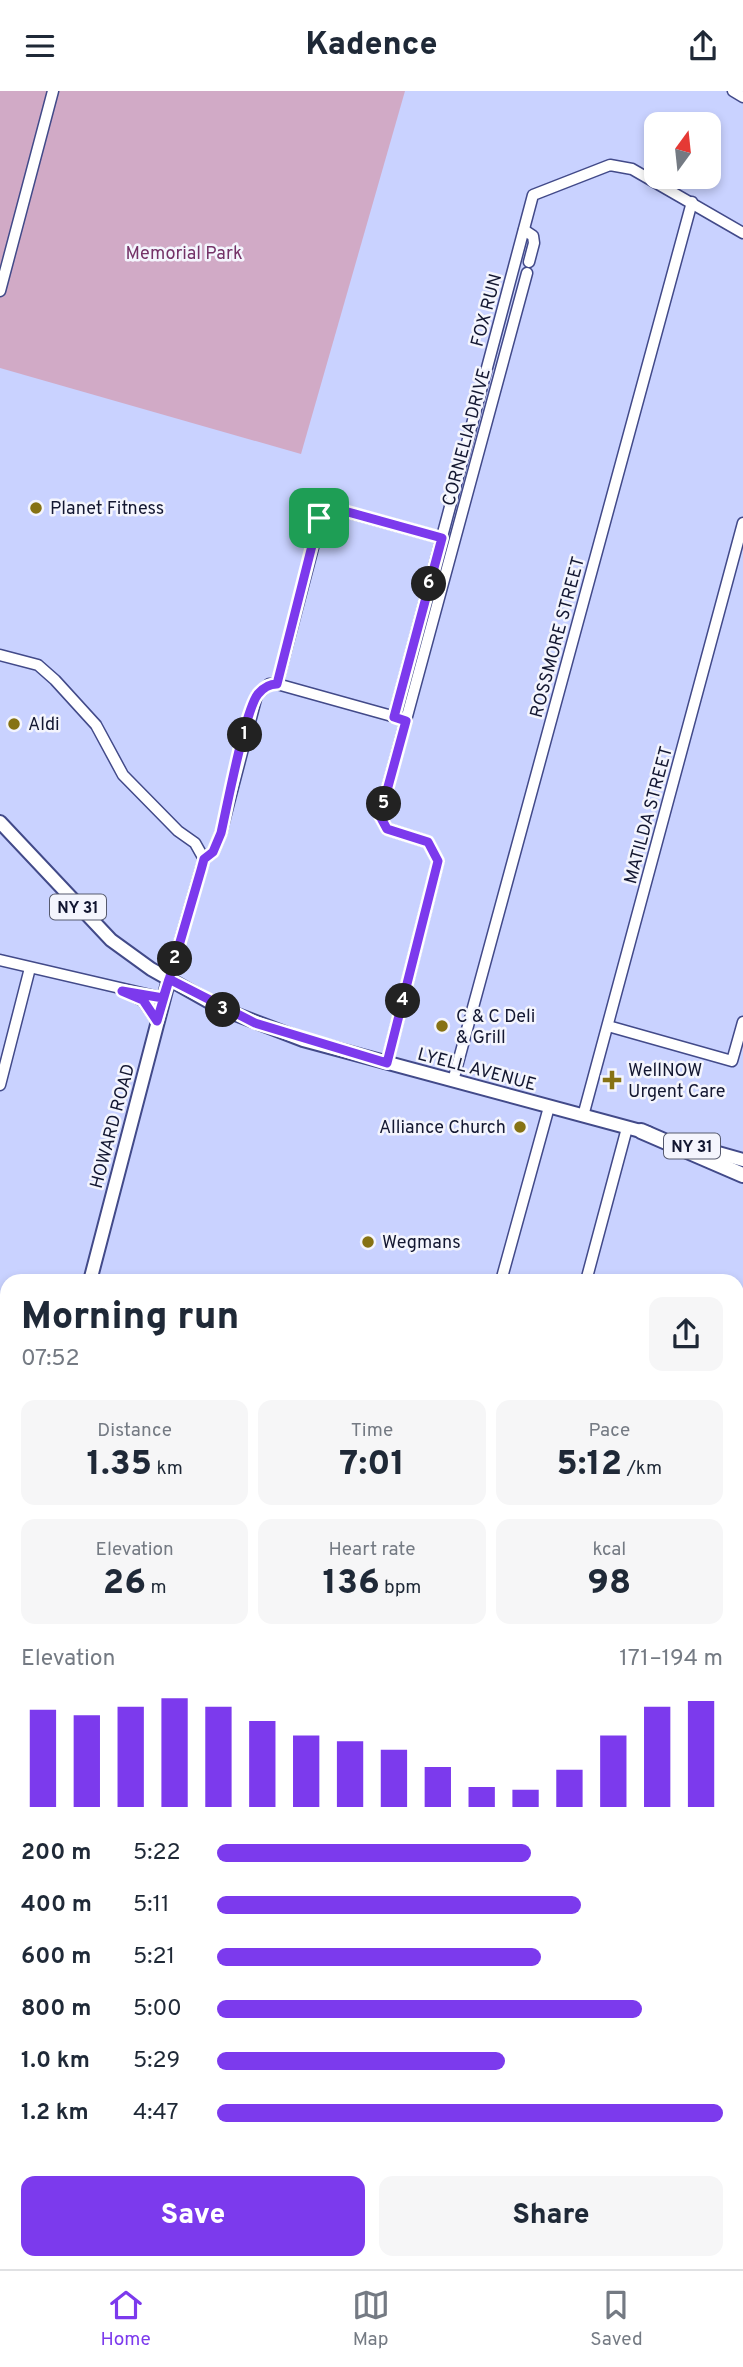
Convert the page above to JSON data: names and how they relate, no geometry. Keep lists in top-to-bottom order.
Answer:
{
  "streets": {
    "main road": ["NY 31", "LYELL AVENUE", "HOWARD ROAD"],
    "street": [
      "FOX RUN",
      "CORNELIA DRIVE",
      "ROSSMORE STREET",
      "MATILDA STREET"
    ]
  },
  "crossings": [
    ["FOX RUN", "ROSSMORE STREET"],
    ["CORNELIA DRIVE", "LYELL AVENUE"],
    ["ROSSMORE STREET", "LYELL AVENUE"],
    ["MATILDA STREET", "LYELL AVENUE"],
    ["NY 31", "LYELL AVENUE"],
    ["NY 31", "HOWARD ROAD"],
    ["LYELL AVENUE", "HOWARD ROAD"]
  ],
  "parks": ["Memorial Park"],
  "places": {
    "other": [
      "Planet Fitness",
      "Aldi",
      "C & C Deli & Grill",
      "Alliance Church",
      "Wegmans"
    ],
    "health": ["WellNOW Urgent Care"]
  },
  "north": "top",
  "page": {
    "header": "Kadence",
    "pins": [
      "6",
      "1",
      "5",
      "2",
      "4",
      "3"
    ],
    "heading": ["Morning run", "07:52"],
    "stats": [
      ["Distance", "1.35 km"],
      ["Time", "7:01"],
      ["Pace", "5:12 /km"],
      ["Elevation", "26 m"],
      ["Heart rate", "136 bpm"],
      ["kcal", "98"]
    ],
    "chart": ["Elevation", "171–194 m"],
    "list": [
      {
        "name": "200 m",
        "note": "5:22"
      },
      {
        "name": "400 m",
        "note": "5:11"
      },
      {
        "name": "600 m",
        "note": "5:21"
      },
      {
        "name": "800 m",
        "note": "5:00"
      },
      {
        "name": "1.0 km",
        "note": "5:29"
      },
      {
        "name": "1.2 km",
        "note": "4:47"
      }
    ],
    "buttons": ["Save", "Share"],
    "tabs": ["Home", "Map", "Saved"]
  }
}
